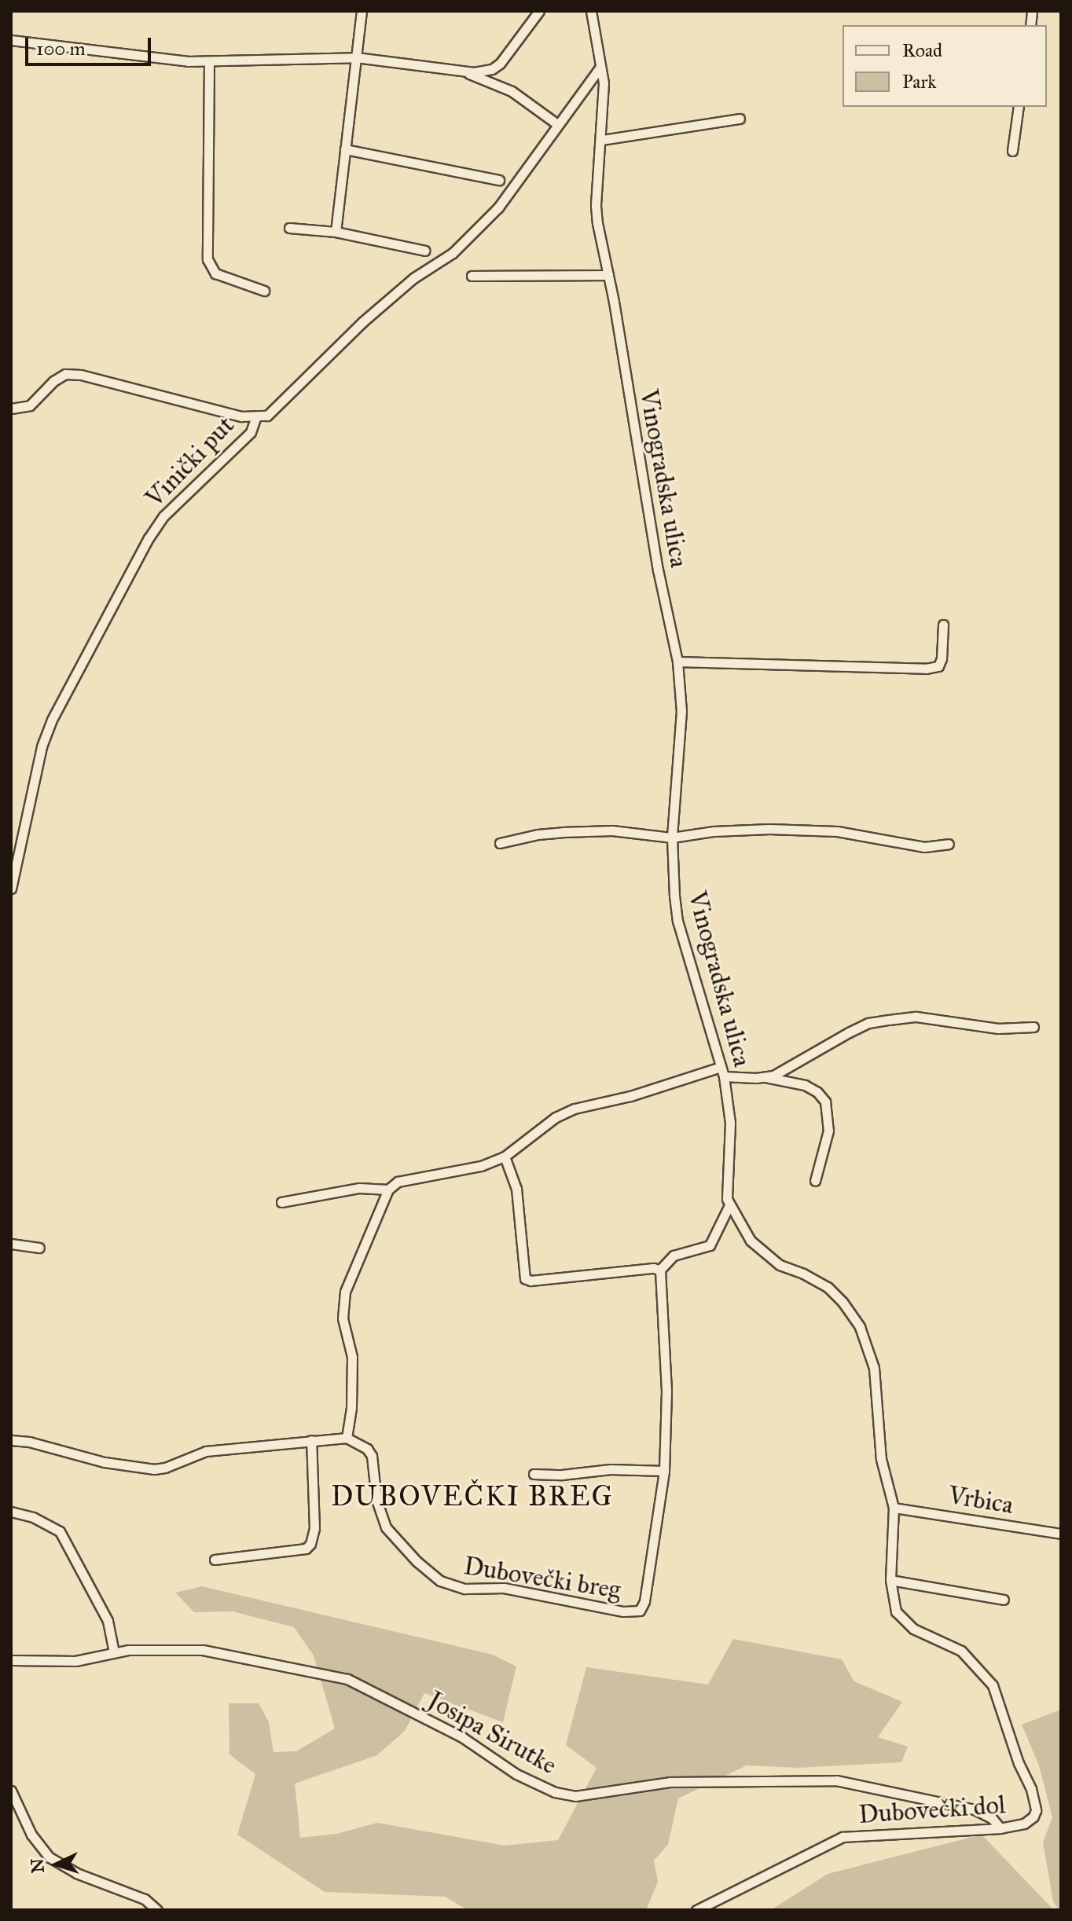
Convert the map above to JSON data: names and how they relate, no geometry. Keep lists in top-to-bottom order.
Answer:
{
  "streets": {
    "street": [
      "Vinički put",
      "Vinogradska ulica",
      "Vrbica",
      "Dubovečki breg",
      "Josipa Sirutke",
      "Dubovečki dol"
    ]
  },
  "crossings": [
    ["Vinički put", "Vinogradska ulica"],
    ["Vinogradska ulica", "Vrbica"],
    ["Vinogradska ulica", "Dubovečki dol"],
    ["Josipa Sirutke", "Dubovečki dol"]
  ],
  "districts": ["DUBOVEČKI BREG"],
  "legend": ["Road", "Park"],
  "scale_bar": "100 m",
  "north": "left"
}
